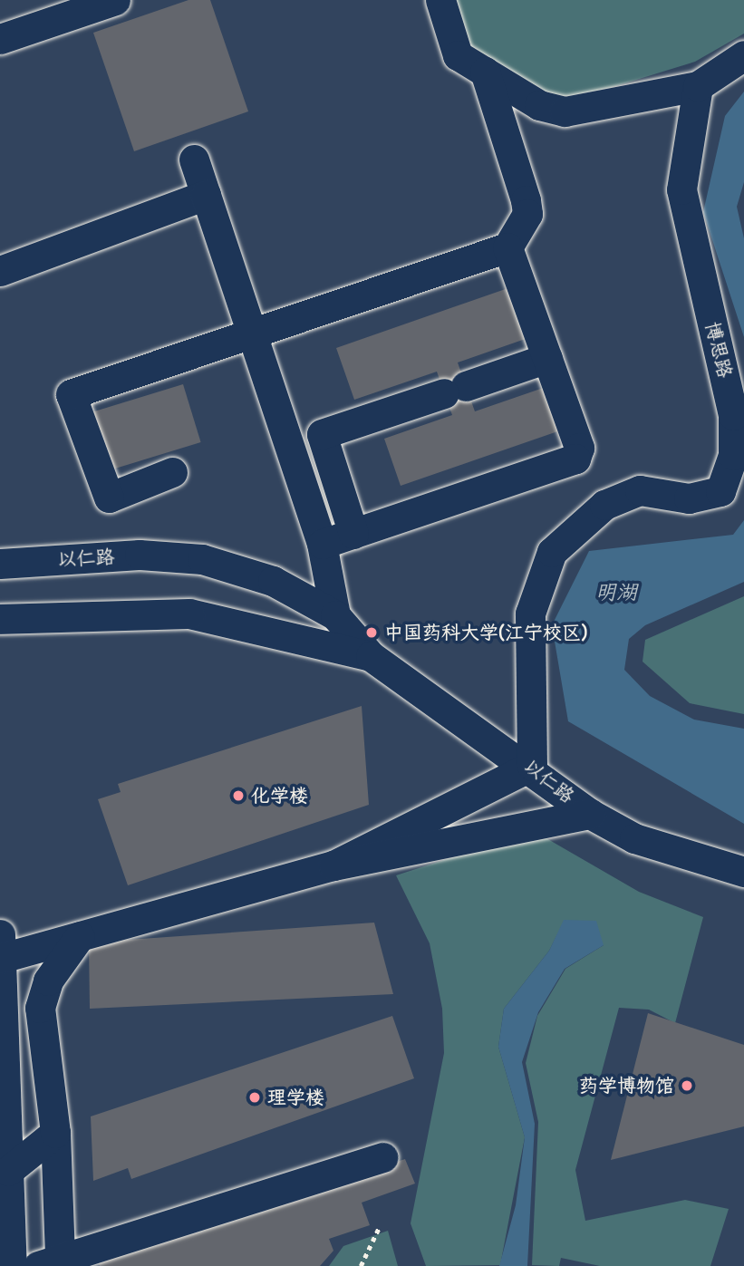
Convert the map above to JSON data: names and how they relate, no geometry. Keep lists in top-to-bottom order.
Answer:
{
  "streets": {
    "street": ["博思路", "以仁路"]
  },
  "crossings": [
    ["博思路", "以仁路"]
  ],
  "water": ["明湖"],
  "places": [
    "中国药科大学(江宁校区)",
    "化学楼",
    "药学博物馆",
    "理学楼"
  ]
}
